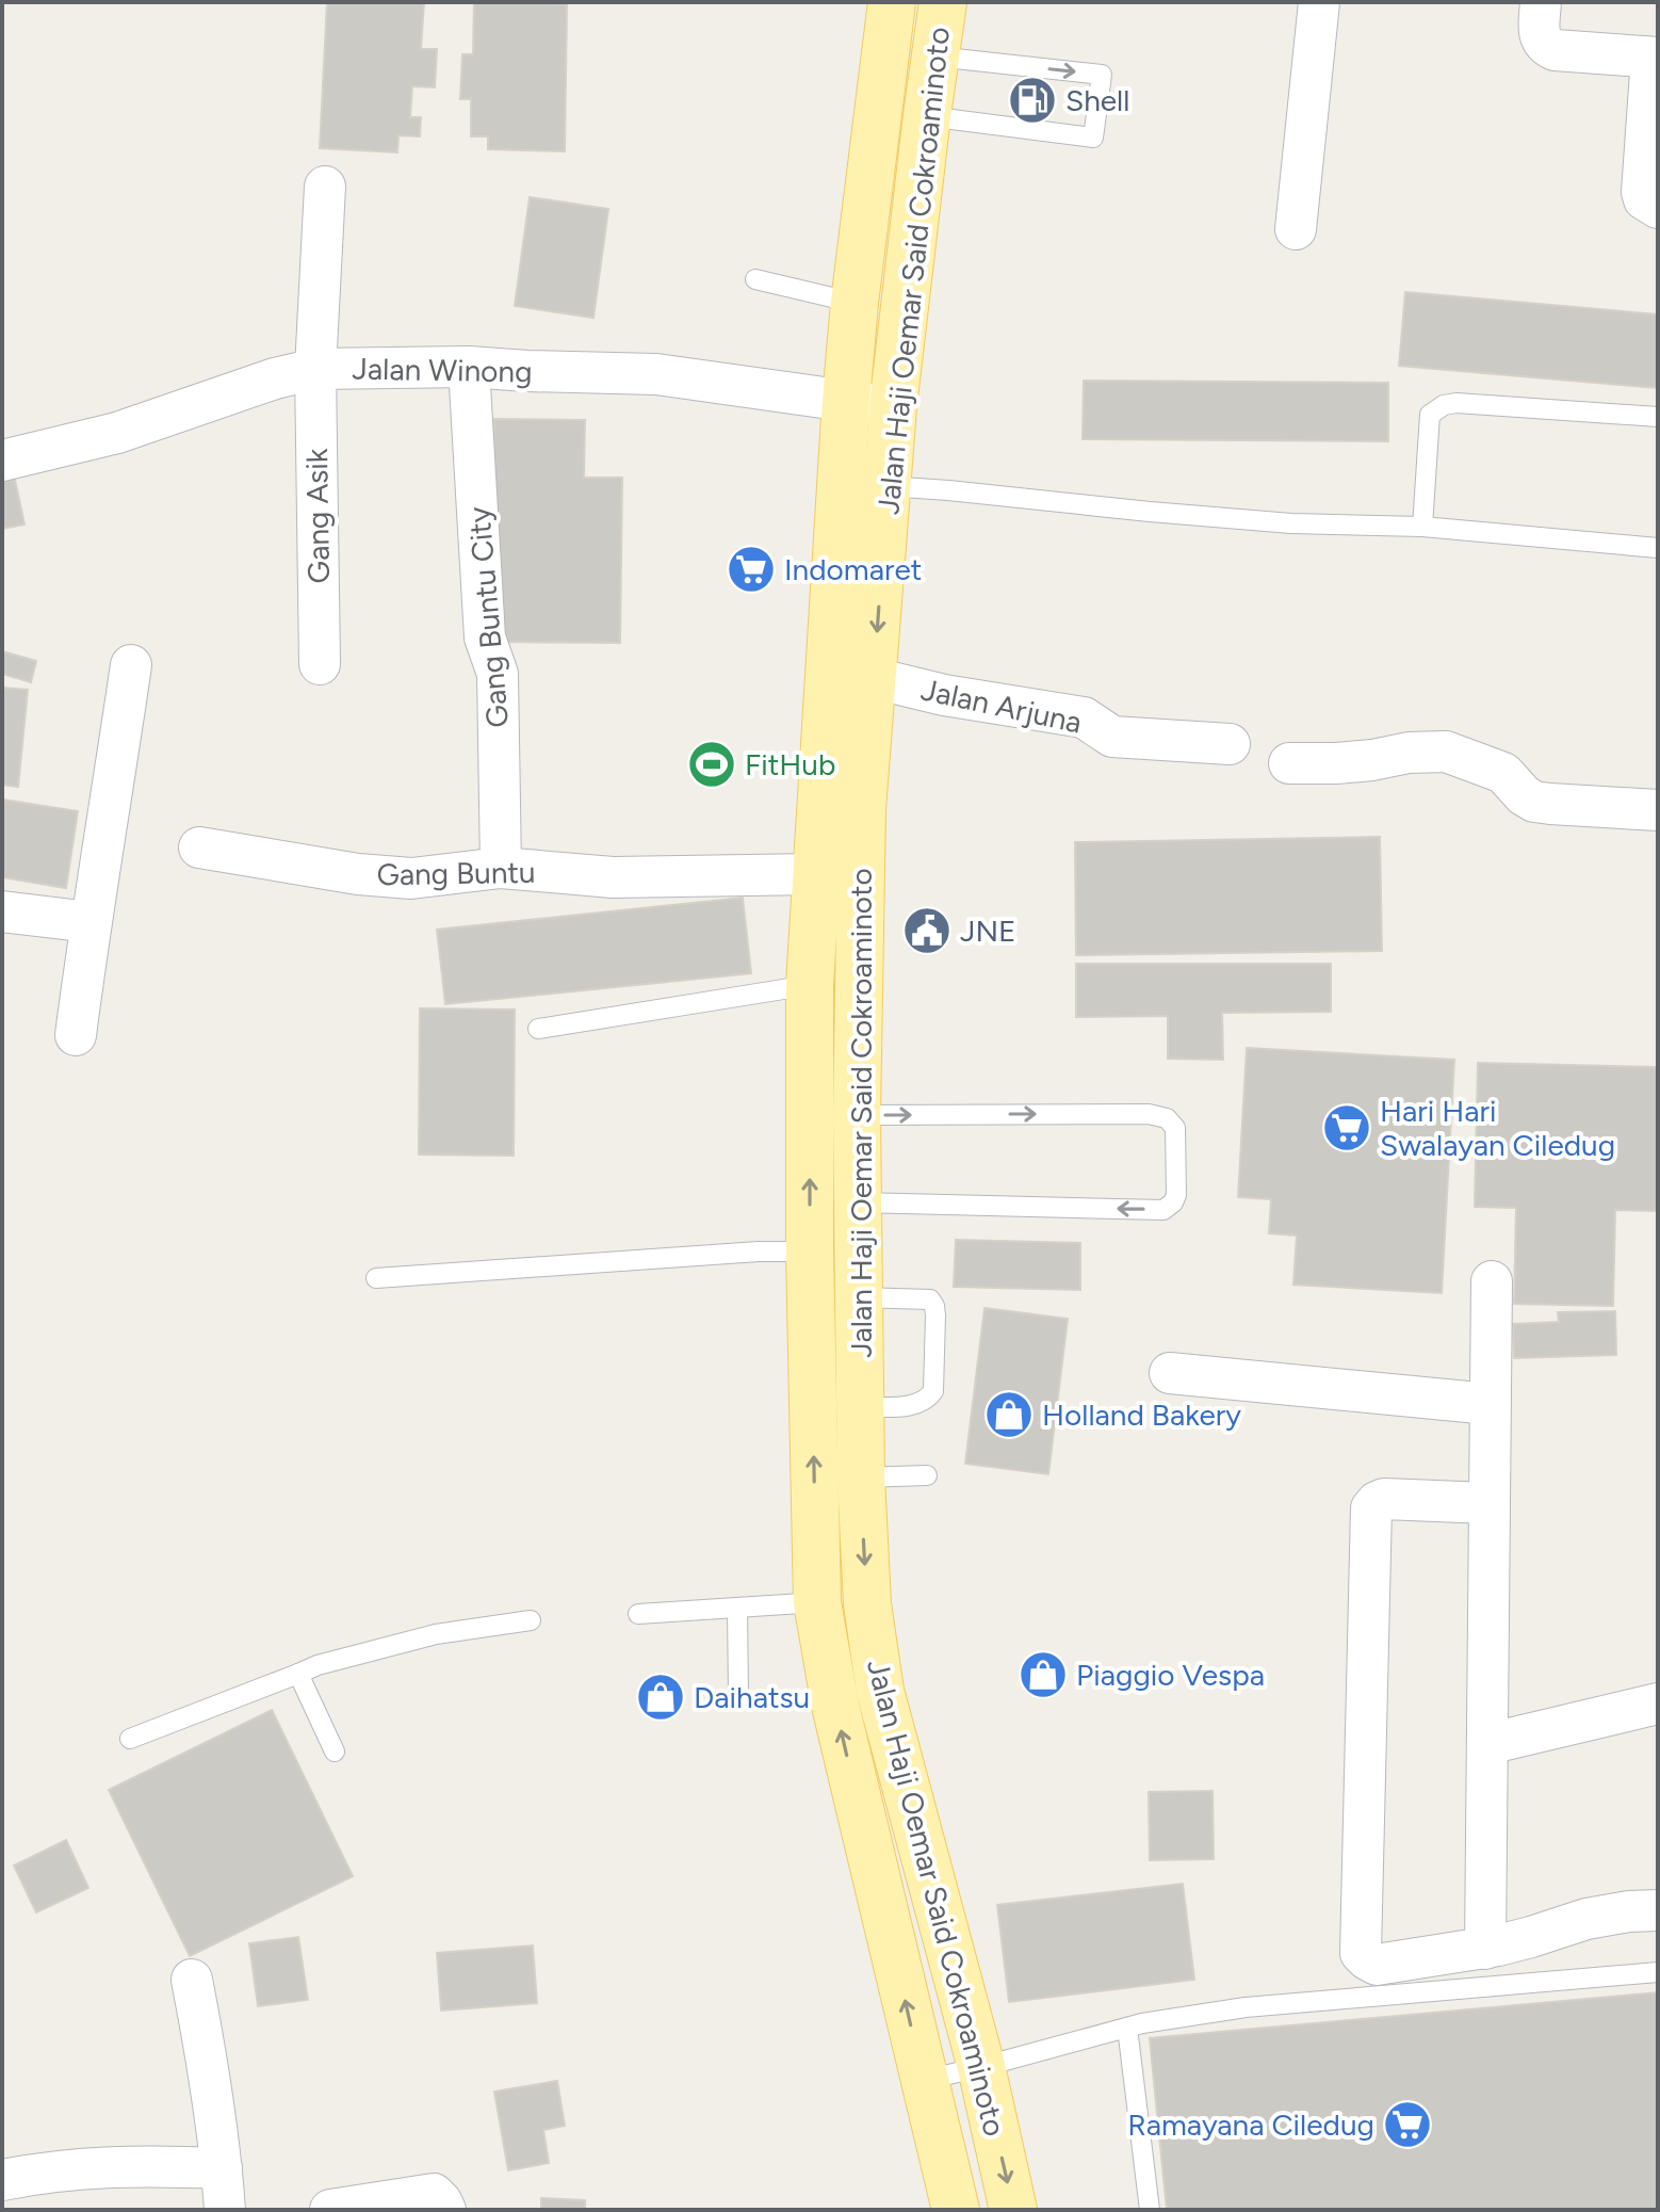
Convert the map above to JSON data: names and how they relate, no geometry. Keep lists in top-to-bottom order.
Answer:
{
  "streets": {
    "main road": ["Jalan Haji Oemar Said Cokroaminoto"],
    "street": [
      "Jalan Winong",
      "Gang Asik",
      "Gang Buntu City",
      "Jalan Arjuna",
      "Gang Buntu"
    ]
  },
  "crossings": [
    ["Jalan Haji Oemar Said Cokroaminoto", "Jalan Winong"],
    ["Jalan Haji Oemar Said Cokroaminoto", "Jalan Arjuna"],
    ["Jalan Haji Oemar Said Cokroaminoto", "Gang Buntu"],
    ["Jalan Winong", "Gang Asik"],
    ["Jalan Winong", "Gang Buntu City"],
    ["Gang Buntu City", "Gang Buntu"]
  ],
  "places": {
    "fuel station": ["Shell"],
    "supermarket": ["Indomaret", "Hari Hari Swalayan Ciledug", "Ramayana Ciledug"],
    "sports": ["FitHub"],
    "public building": ["JNE"],
    "shop": ["Holland Bakery", "Piaggio Vespa", "Daihatsu"]
  }
}
